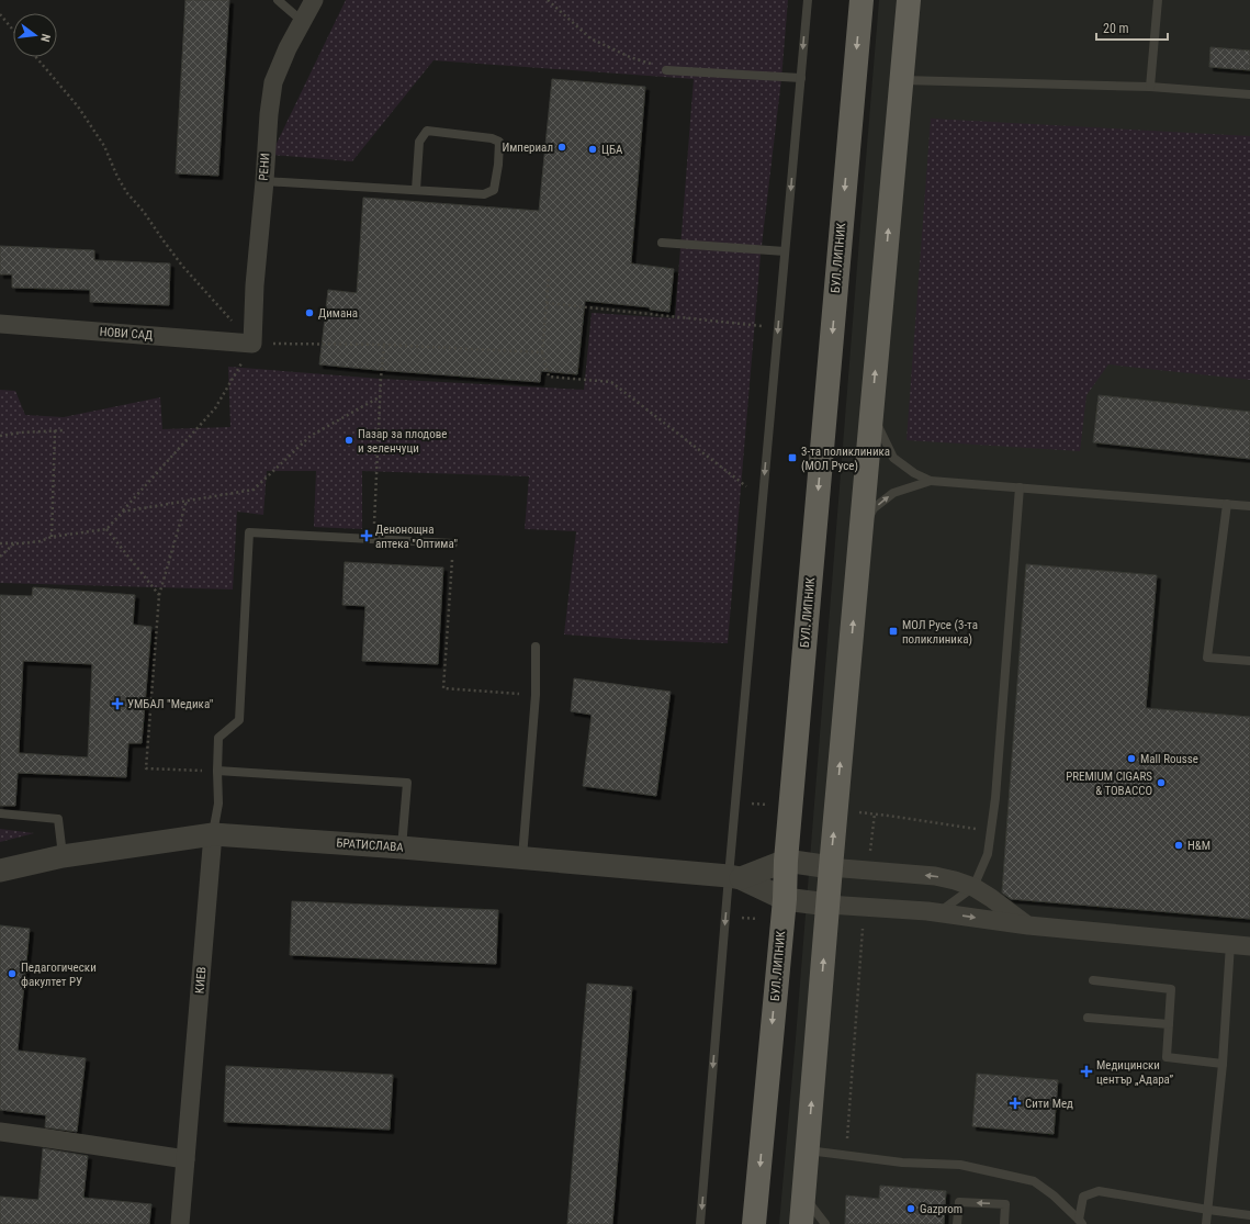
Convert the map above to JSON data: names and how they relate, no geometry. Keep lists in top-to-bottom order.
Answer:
{
  "streets": {
    "main road": ["БУЛ. ЛИПНИК"],
    "street": [
      "РЕНИ",
      "НОВИ САД",
      "БРАТИСЛАВА",
      "КИЕВ"
    ]
  },
  "crossings": [
    ["РЕНИ", "НОВИ САД"],
    ["БРАТИСЛАВА", "КИЕВ"]
  ],
  "places": {
    "other": [
      "Империал",
      "ЦБА",
      "Димана",
      "Пазар за плодове и зеленчуци",
      "Mall Rousse",
      "PREMIUM CIGARS & TOBACCO",
      "H&M",
      "Педагогически факултет РУ",
      "Gazprom"
    ],
    "transit": ["3-та поликлиника (МОЛ Русе)", "МОЛ Русе (3-та поликлиника)"],
    "health": [
      "Денонощна аптека \"Оптима\"",
      "УМБАЛ \"Медика\"",
      "Медицински център „Адара”",
      "Сити Мед"
    ]
  },
  "scale_bar": "20 m",
  "north": "right"
}
